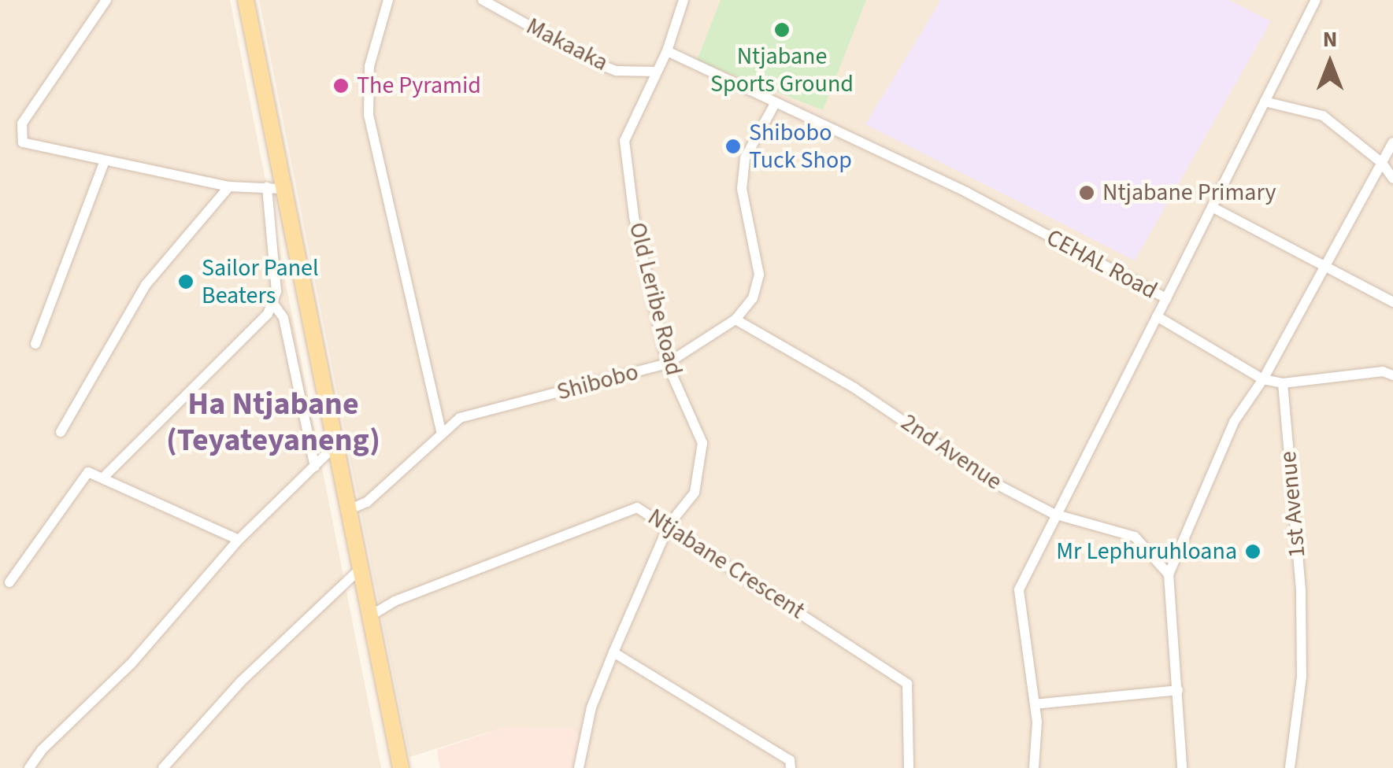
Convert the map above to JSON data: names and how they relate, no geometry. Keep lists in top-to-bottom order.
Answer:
{
  "streets": {
    "street": [
      "Makaaka",
      "CEHAL Road",
      "Old Leribe Road",
      "Shibobo",
      "2nd Avenue",
      "1st Avenue",
      "Ntjabane Crescent"
    ]
  },
  "crossings": [
    ["Makaaka", "Old Leribe Road"],
    ["CEHAL Road", "Old Leribe Road"],
    ["CEHAL Road", "Shibobo"],
    ["CEHAL Road", "2nd Avenue"],
    ["Old Leribe Road", "Shibobo"],
    ["Old Leribe Road", "Ntjabane Crescent"],
    ["Shibobo", "2nd Avenue"]
  ],
  "districts": ["Ha Ntjabane (Teyateyaneng)"],
  "places": [
    "Ntjabane Sports Ground",
    "The Pyramid",
    "Shibobo Tuck Shop",
    "Ntjabane Primary",
    "Sailor Panel Beaters",
    "Mr Lephuruhloana"
  ],
  "north": "top"
}
